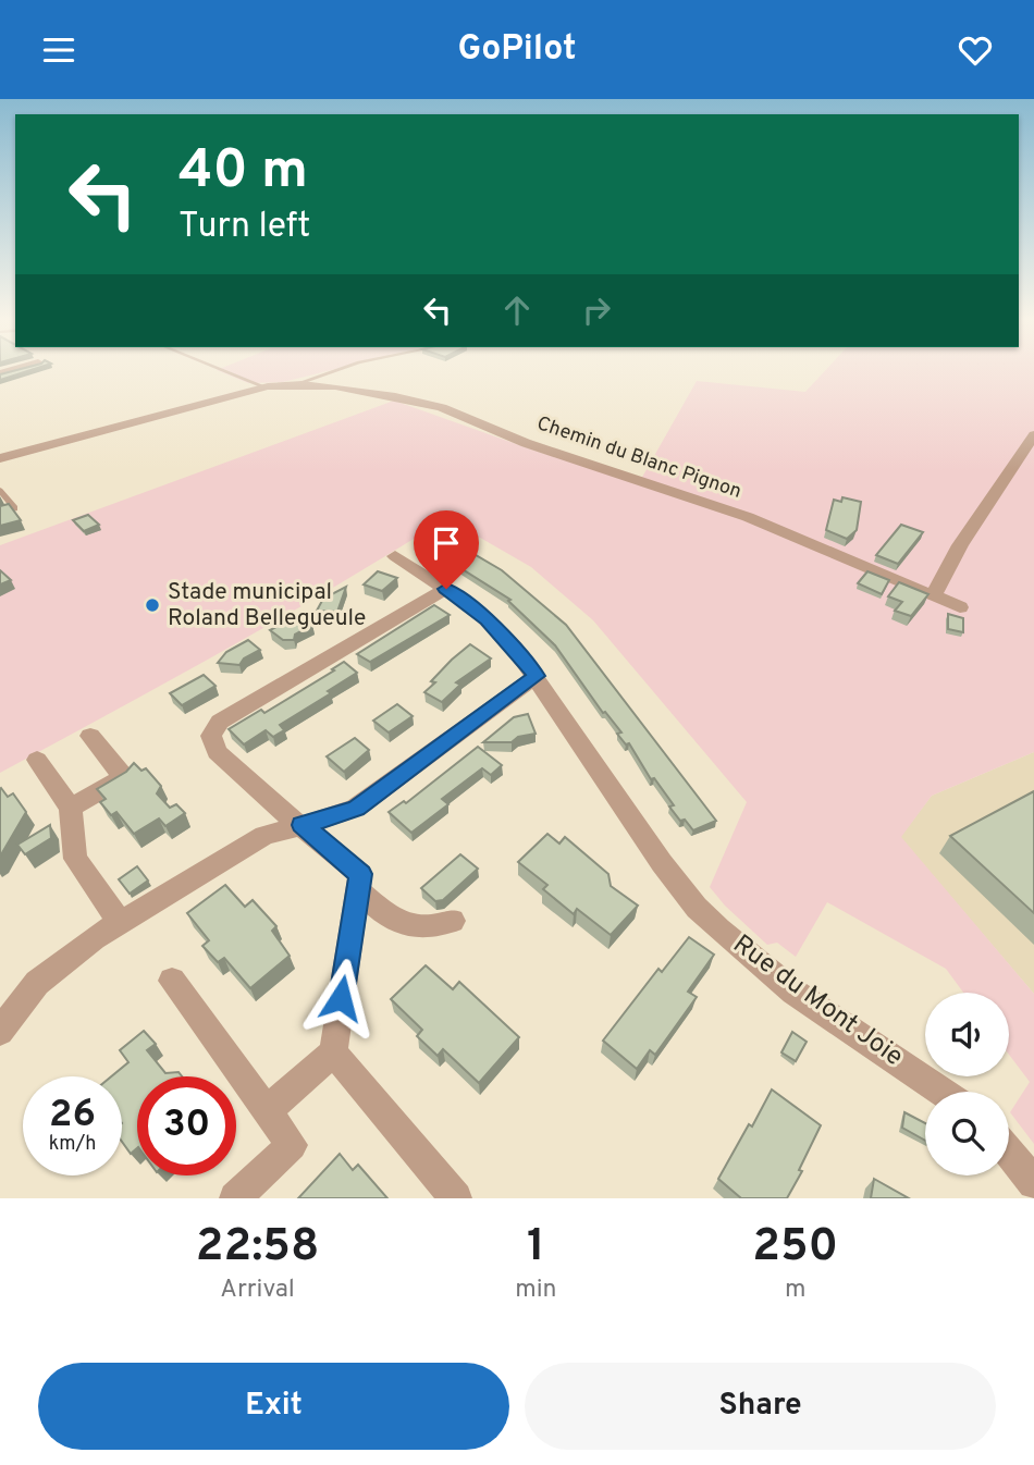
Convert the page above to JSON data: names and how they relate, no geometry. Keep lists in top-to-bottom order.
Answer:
{
  "streets": {
    "street": ["Chemin du Blanc Pignon", "Rue du Mont Joie"]
  },
  "places": ["Stade municipal Roland Bellegueule"],
  "page": {
    "header": "GoPilot",
    "turn": ["40 m", "Turn left"],
    "speed": "26 km/h",
    "limit": "30",
    "eta": [
      "22:58",
      "Arrival",
      "1",
      "min",
      "250",
      "m"
    ],
    "buttons": ["Exit", "Share"]
  }
}
